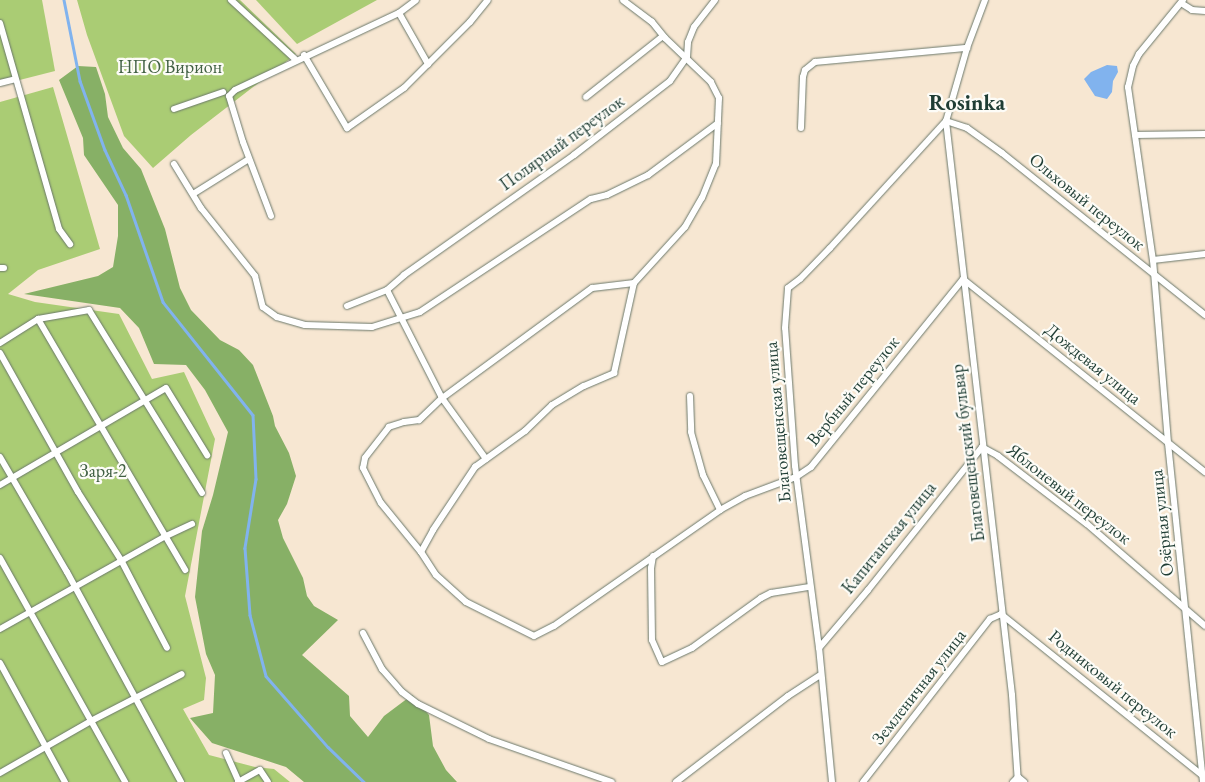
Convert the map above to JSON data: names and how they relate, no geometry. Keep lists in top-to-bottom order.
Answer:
{
  "streets": {
    "street": [
      "Полярный переулок",
      "Ольховый переулок",
      "Дождевая улица",
      "Вербный переулок",
      "Благовещенская улица",
      "Благовещенский бульвар",
      "Яблоневый переулок",
      "Озёрная улица",
      "Капитанская улица",
      "Родниковый переулок",
      "Земленичная улица"
    ]
  },
  "crossings": [
    ["Ольховый переулок", "Благовещенская улица"],
    ["Ольховый переулок", "Благовещенский бульвар"],
    ["Ольховый переулок", "Озёрная улица"],
    ["Дождевая улица", "Вербный переулок"],
    ["Дождевая улица", "Благовещенский бульвар"],
    ["Дождевая улица", "Озёрная улица"],
    ["Вербный переулок", "Благовещенская улица"],
    ["Вербный переулок", "Благовещенский бульвар"],
    ["Благовещенская улица", "Благовещенский бульвар"],
    ["Благовещенская улица", "Капитанская улица"],
    ["Благовещенский бульвар", "Яблоневый переулок"],
    ["Благовещенский бульвар", "Капитанская улица"],
    ["Благовещенский бульвар", "Родниковый переулок"],
    ["Благовещенский бульвар", "Земленичная улица"],
    ["Яблоневый переулок", "Озёрная улица"],
    ["Яблоневый переулок", "Капитанская улица"],
    ["Озёрная улица", "Родниковый переулок"],
    ["Родниковый переулок", "Земленичная улица"]
  ],
  "districts": ["Rosinka"],
  "parks": ["НПО Вирион", "Заря-2"]
}
